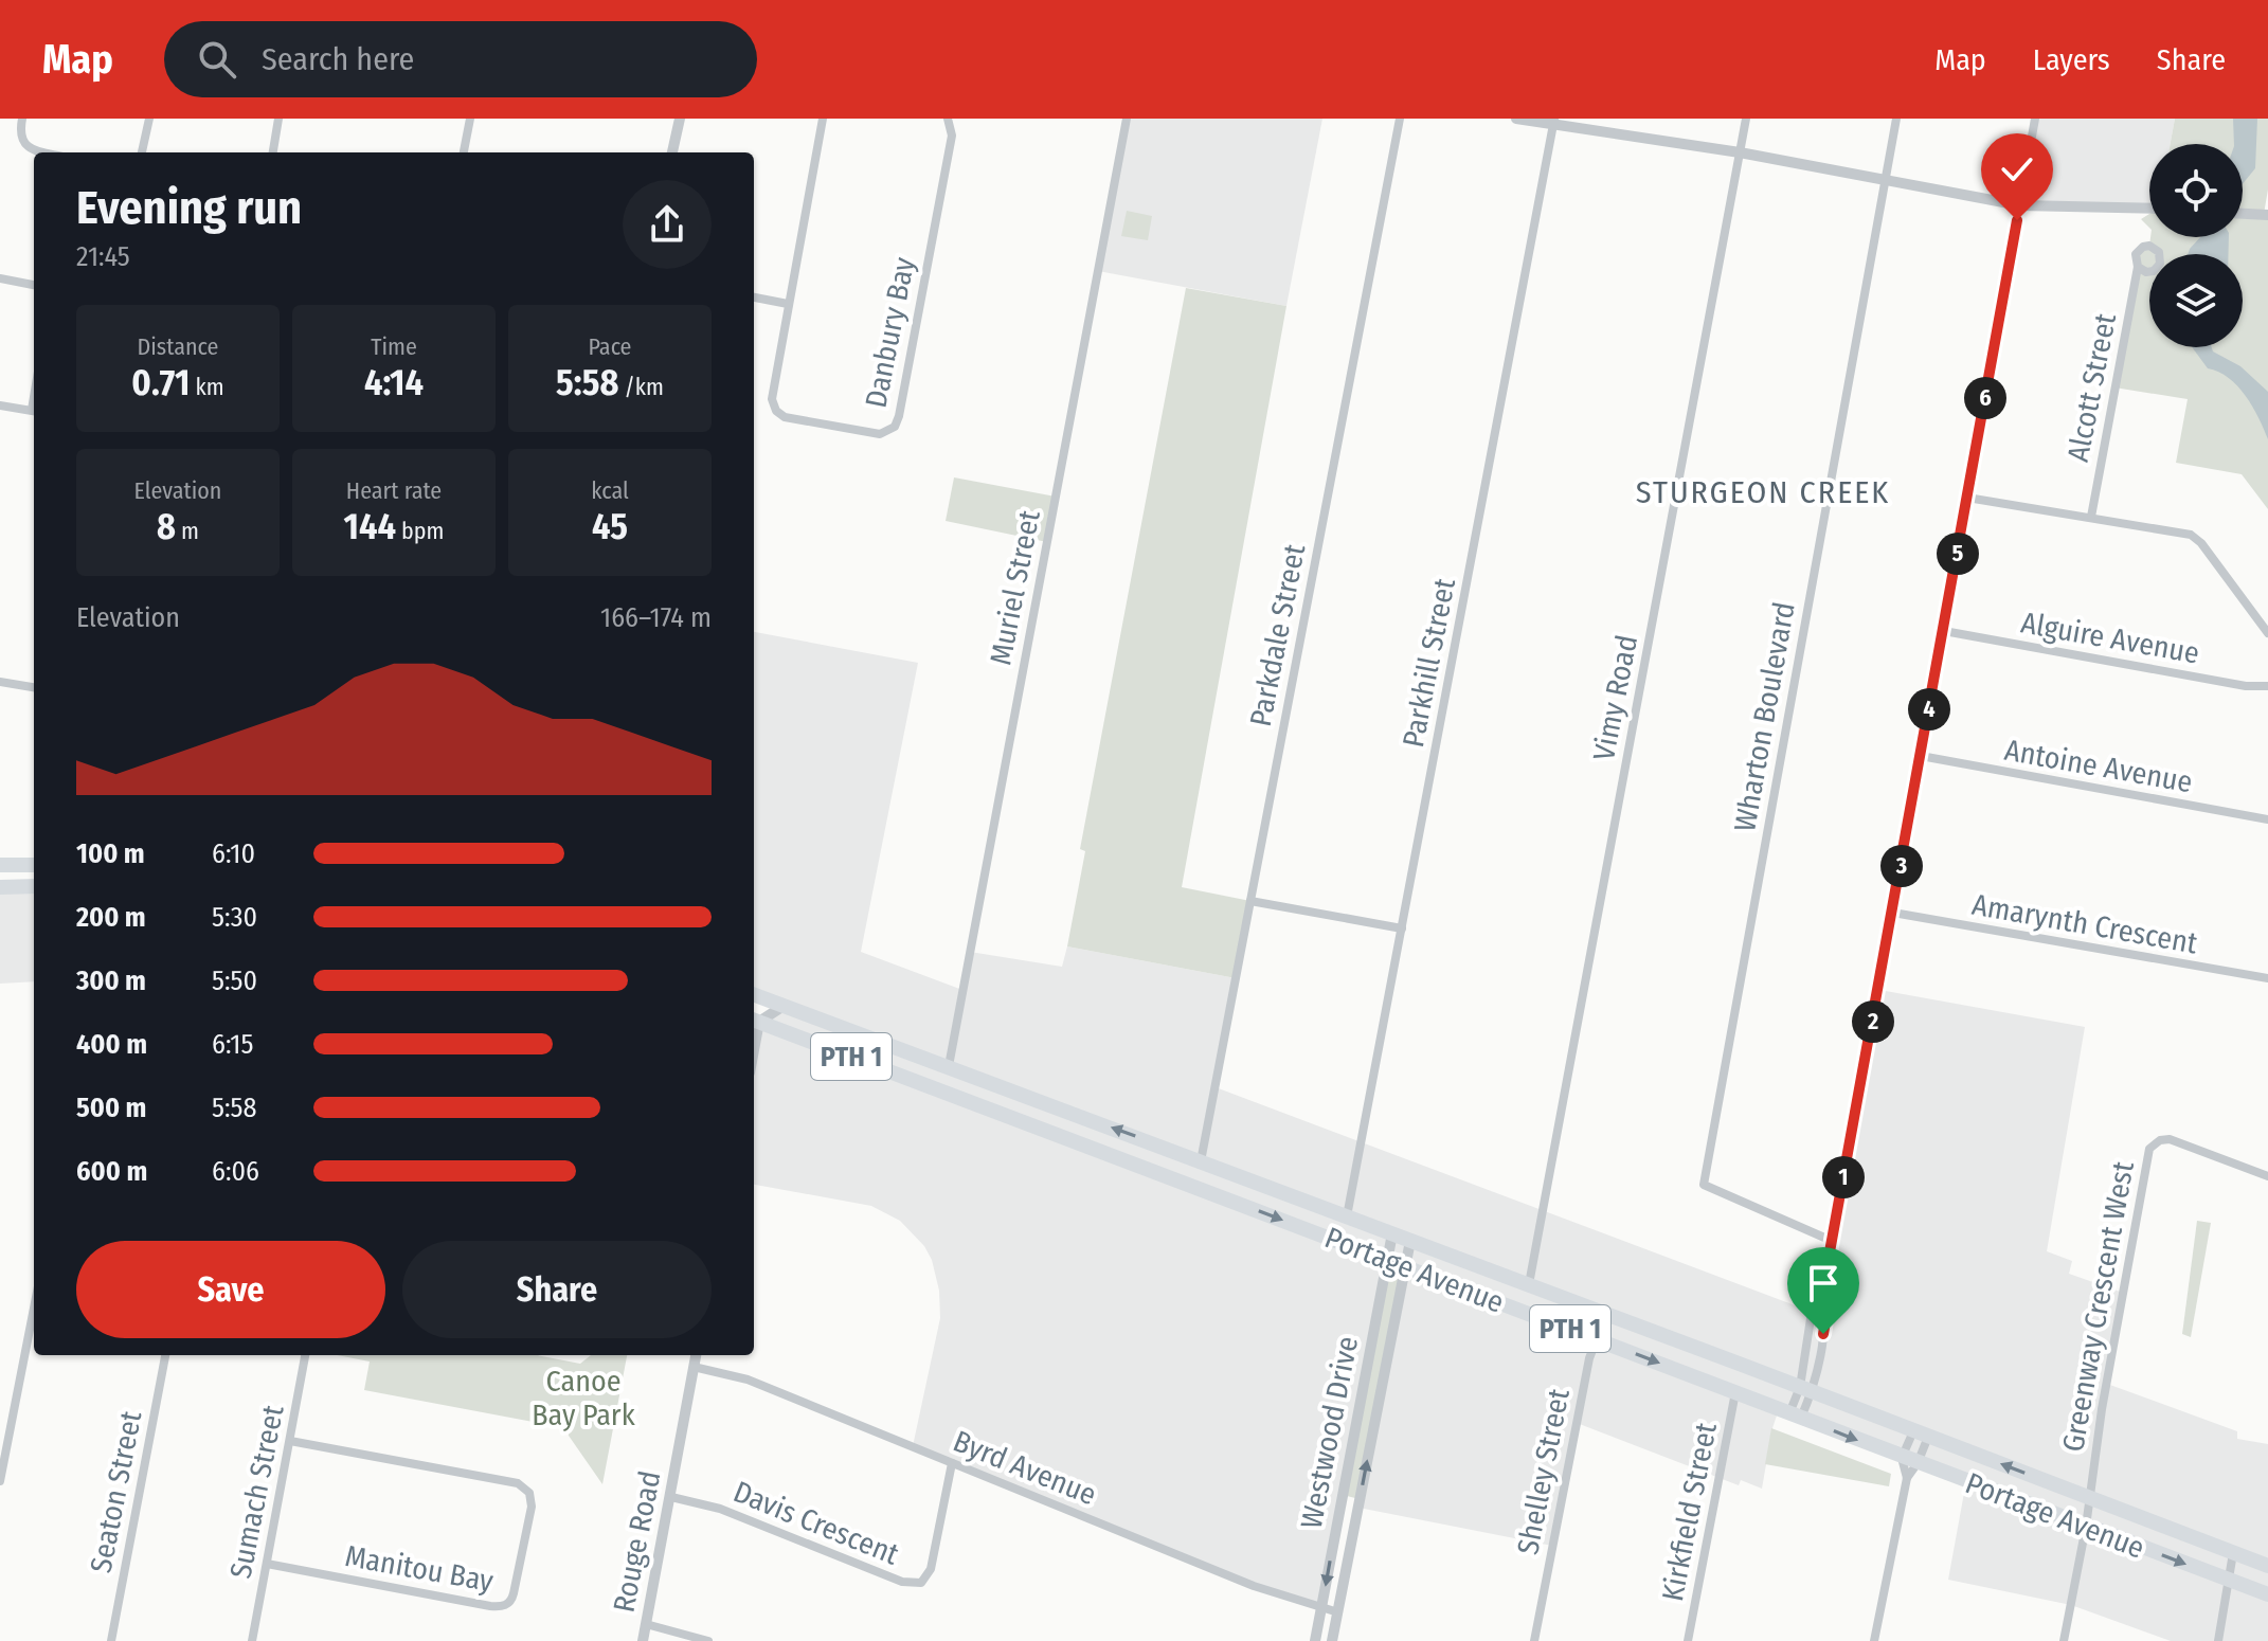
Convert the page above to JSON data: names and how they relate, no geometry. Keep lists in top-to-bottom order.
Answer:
{
  "streets": {
    "highway": ["PTH 1", "Portage Avenue"],
    "street": [
      "Danbury Bay",
      "Alcott Street",
      "Muriel Street",
      "Parkdale Street",
      "Alguire Avenue",
      "Parkhill Street",
      "Vimy Road",
      "Wharton Boulevard",
      "Antoine Avenue",
      "Amarynth Crescent",
      "Greenway Crescent West",
      "Westwood Drive",
      "Byrd Avenue",
      "Shelley Street",
      "Seaton Street",
      "Sumach Street",
      "Kirkfield Street",
      "Davis Crescent",
      "Rouge Road",
      "Manitou Bay"
    ]
  },
  "crossings": [
    ["Muriel Street", "Portage Avenue"],
    ["Parkdale Street", "Portage Avenue"],
    ["Parkhill Street", "Portage Avenue"],
    ["Vimy Road", "Portage Avenue"],
    ["Portage Avenue", "Greenway Crescent West"],
    ["Portage Avenue", "Westwood Drive"],
    ["Portage Avenue", "Shelley Street"],
    ["Portage Avenue", "Kirkfield Street"],
    ["Westwood Drive", "Byrd Avenue"],
    ["Byrd Avenue", "Davis Crescent"],
    ["Byrd Avenue", "Rouge Road"],
    ["Sumach Street", "Manitou Bay"],
    ["Davis Crescent", "Rouge Road"]
  ],
  "districts": ["STURGEON CREEK"],
  "parks": ["Canoe Bay Park"],
  "page": {
    "header": "Map",
    "search": "Search here",
    "nav": ["Map", "Layers", "Share"],
    "heading": ["Evening run", "21:45"],
    "stats": [
      ["Distance", "0.71 km"],
      ["Time", "4:14"],
      ["Pace", "5:58 /km"],
      ["Elevation", "8 m"],
      ["Heart rate", "144 bpm"],
      ["kcal", "45"]
    ],
    "pins": [
      "6",
      "5",
      "4",
      "3",
      "2",
      "1"
    ],
    "chart": ["Elevation", "166–174 m"],
    "list": [
      {
        "name": "100 m",
        "note": "6:10"
      },
      {
        "name": "200 m",
        "note": "5:30"
      },
      {
        "name": "300 m",
        "note": "5:50"
      },
      {
        "name": "400 m",
        "note": "6:15"
      },
      {
        "name": "500 m",
        "note": "5:58"
      },
      {
        "name": "600 m",
        "note": "6:06"
      }
    ],
    "buttons": ["Save", "Share"]
  }
}
